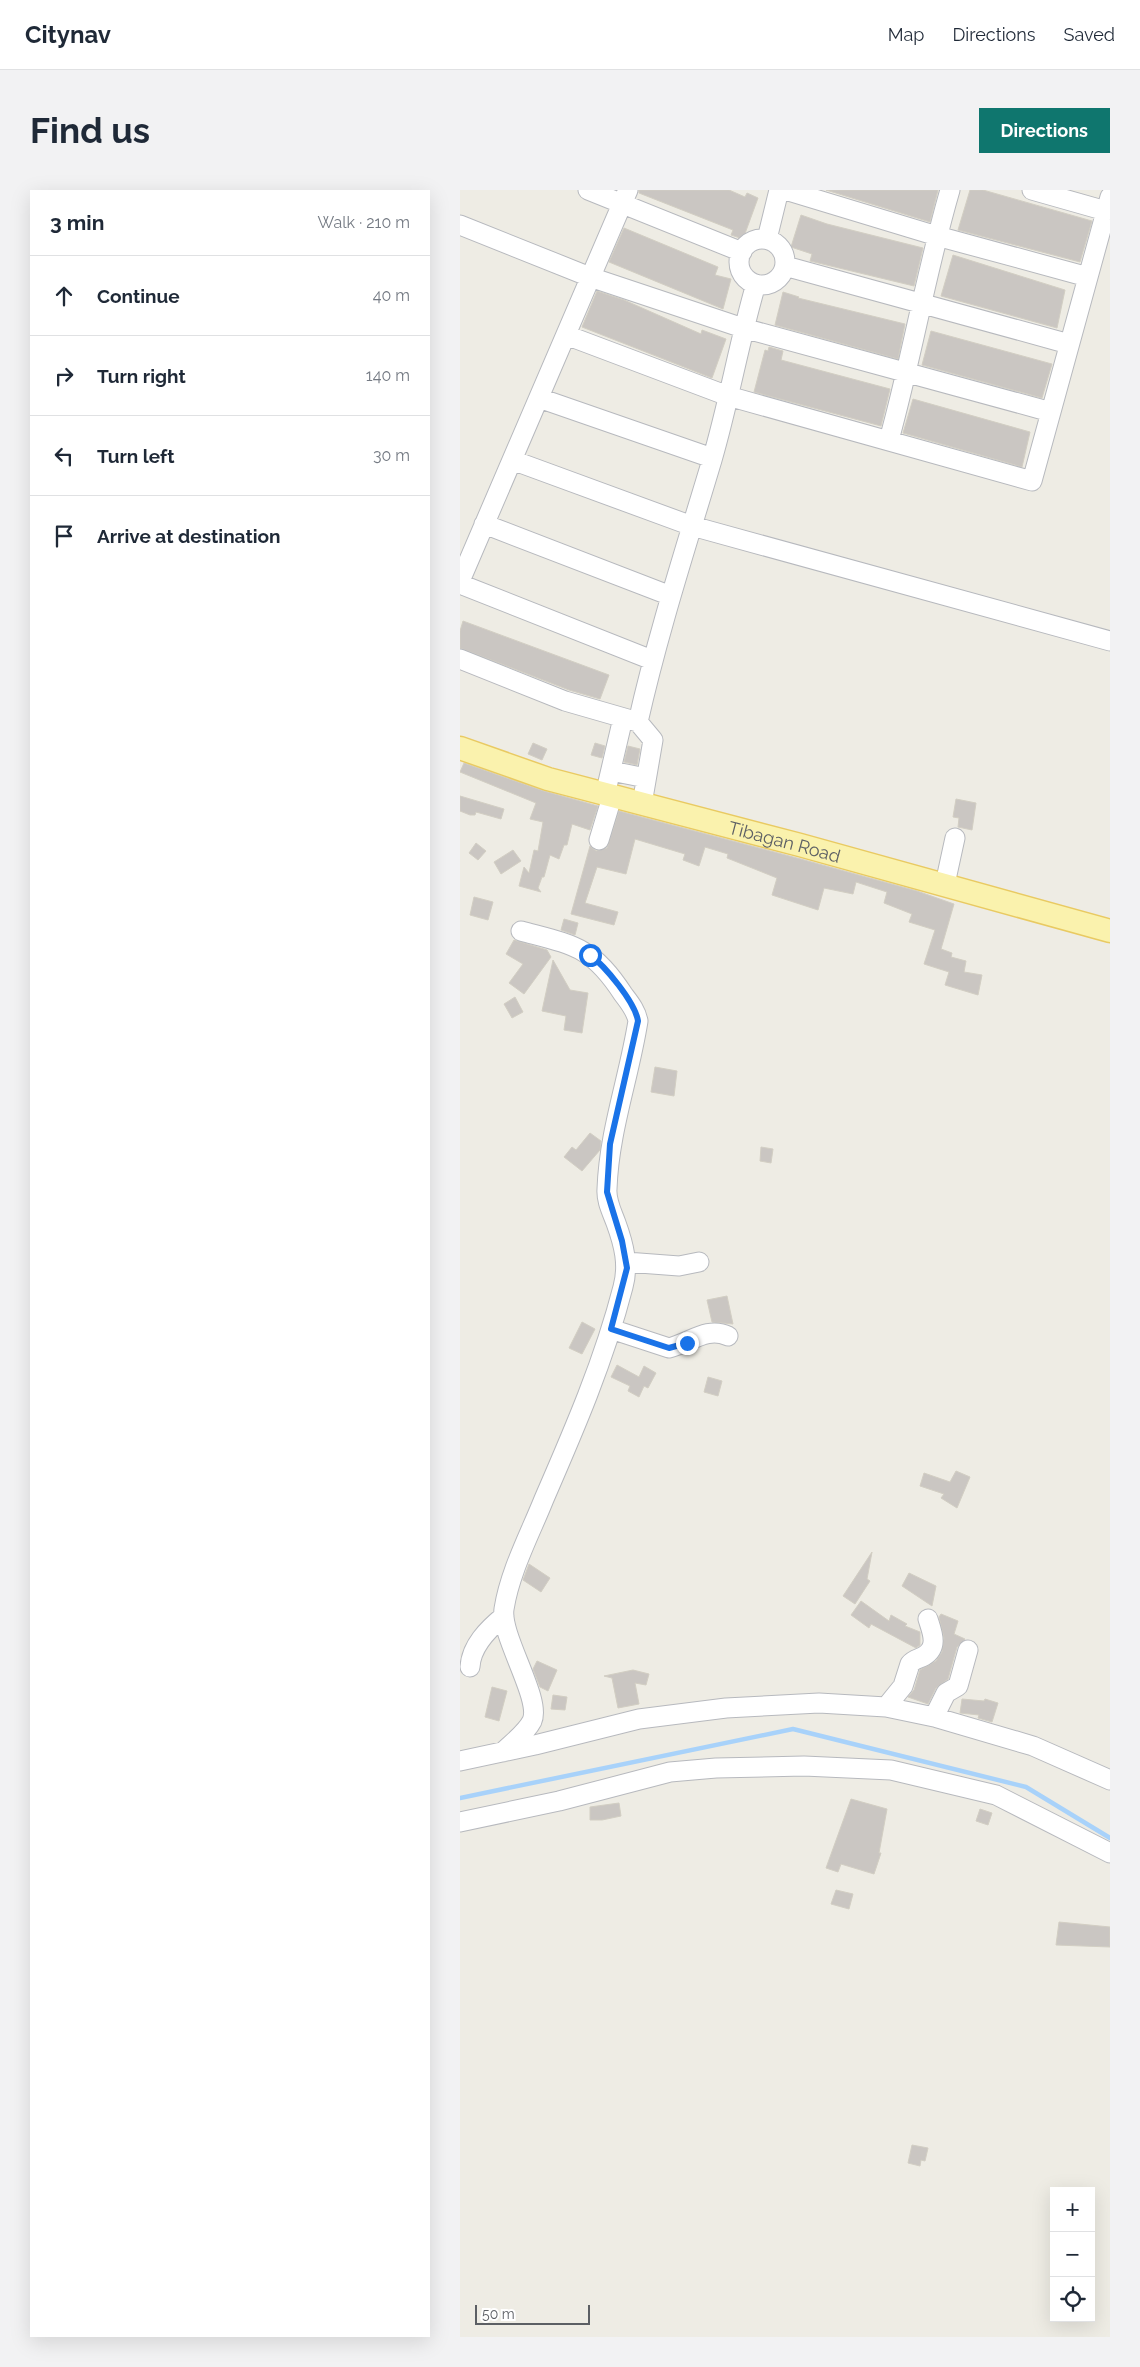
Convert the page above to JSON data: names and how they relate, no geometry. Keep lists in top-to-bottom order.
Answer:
{
  "streets": {
    "main road": ["Tibagan Road"]
  },
  "scale_bar": "50 m",
  "page": {
    "header": "Citynav",
    "nav": ["Map", "Directions", "Saved"],
    "buttons": "Directions",
    "title": "Find us",
    "heading": ["3 min", "Walk · 210 m"],
    "list": [
      ["Continue", "40 m"],
      ["Turn right", "140 m"],
      ["Turn left", "30 m"],
      "Arrive at destination"
    ],
    "map_buttons": ["+", "−"],
    "scale": "50 m"
  }
}
